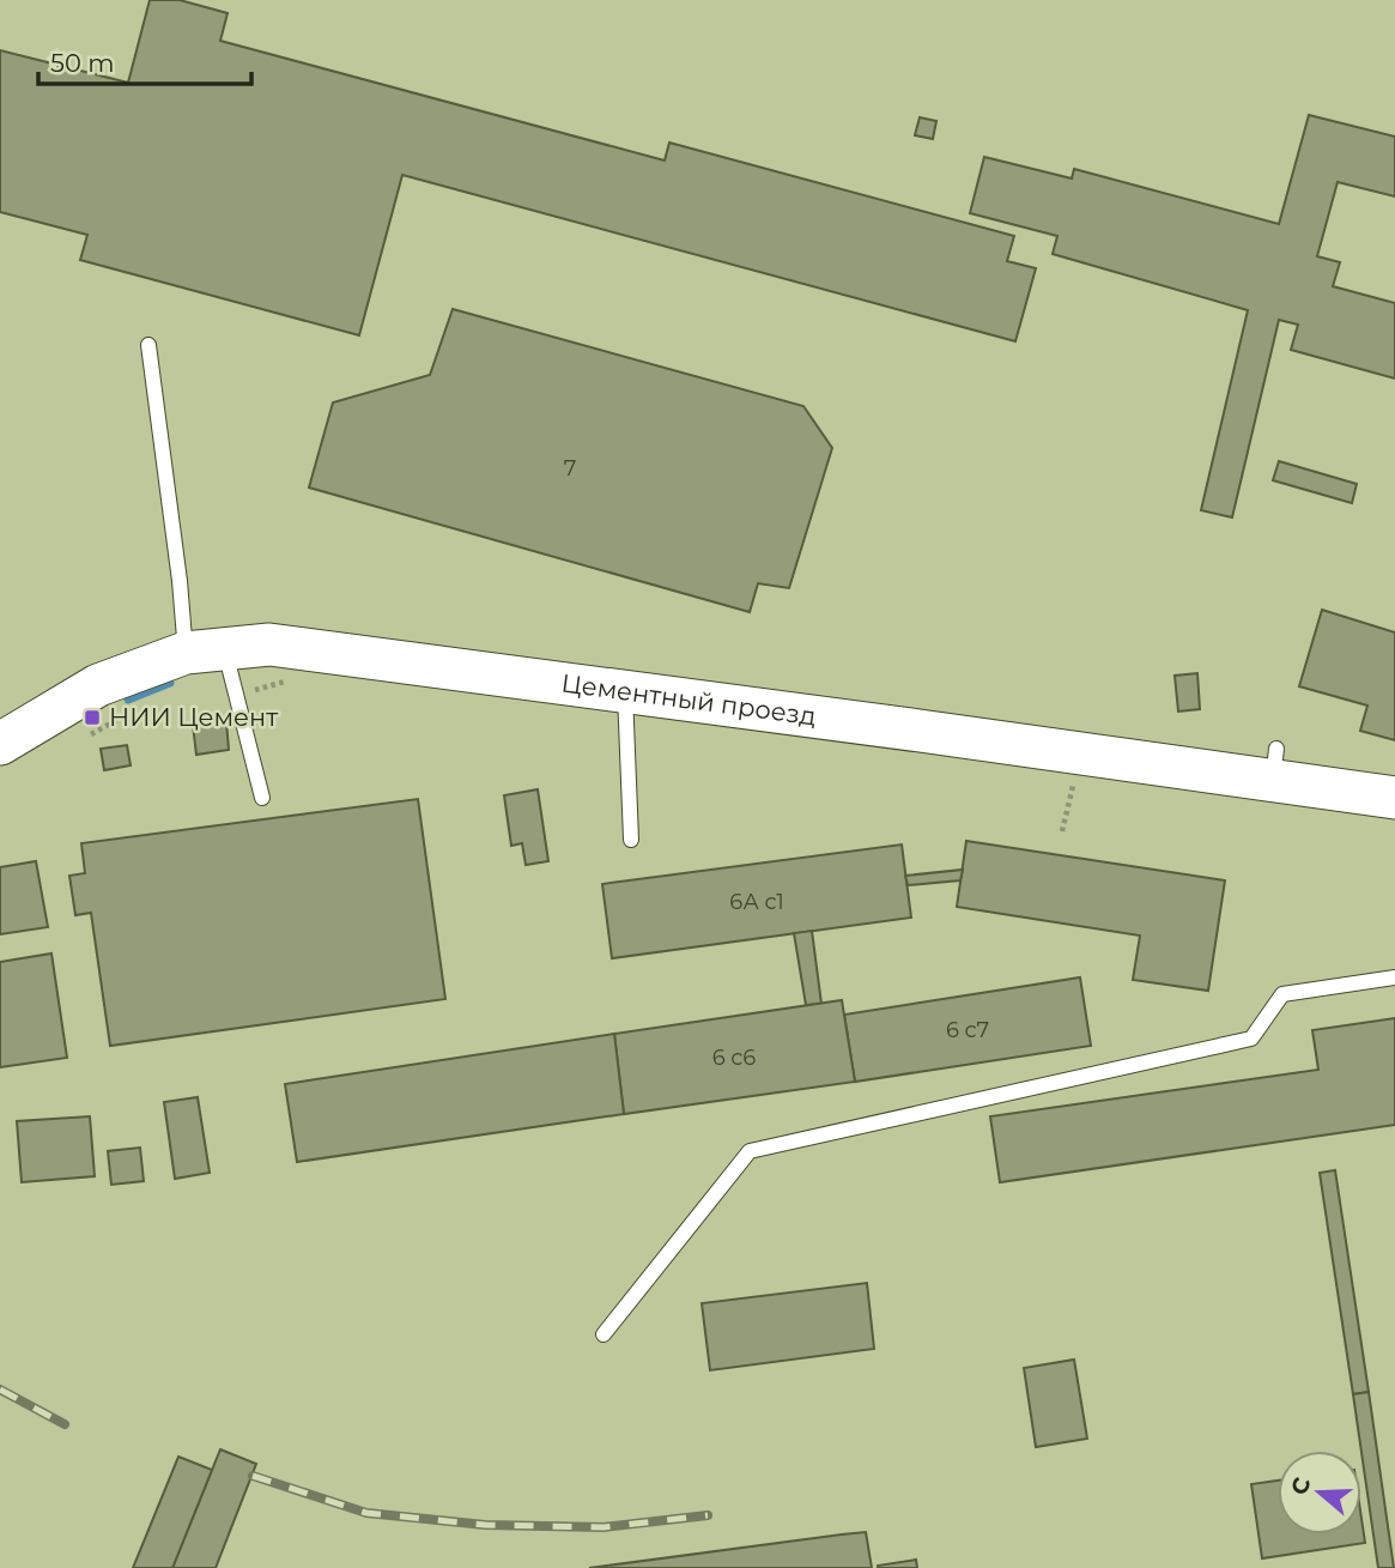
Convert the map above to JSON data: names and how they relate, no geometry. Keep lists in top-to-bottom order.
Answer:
{
  "streets": {
    "street": ["Цементный проезд"]
  },
  "places": {
    "transit": ["НИИ Цемент"]
  },
  "house_numbers": [
    "7",
    "6А с1",
    "6 с7",
    "6 с6"
  ],
  "scale_bar": "50 m",
  "north": "left"
}
